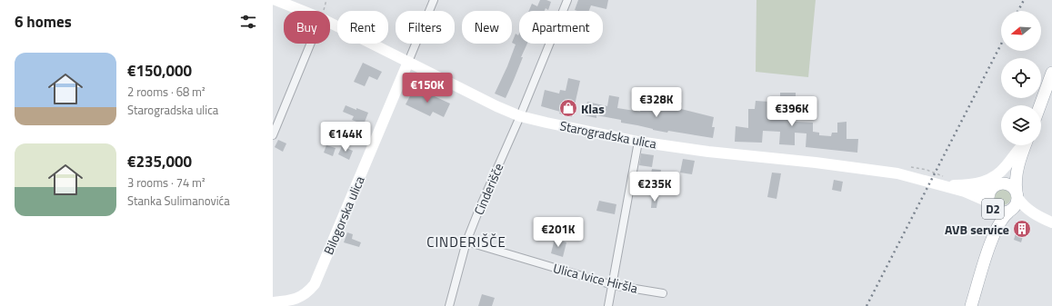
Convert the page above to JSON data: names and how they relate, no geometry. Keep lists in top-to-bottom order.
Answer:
{
  "streets": {
    "main road": ["Starogradska ulica", "D2", "Bilogorska ulica"],
    "street": ["Cinderišče", "Ulica Ivice Hiršla"]
  },
  "crossings": [
    ["Starogradska ulica", "Cinderišče"],
    ["Starogradska ulica", "D2"],
    ["Starogradska ulica", "Bilogorska ulica"],
    ["Cinderišče", "Ulica Ivice Hiršla"]
  ],
  "districts": ["CINDERIŠČE"],
  "places": {
    "shop": ["Klas"],
    "building": ["AVB service"]
  },
  "north": "left",
  "page": {
    "heading": "6 homes",
    "chip": [
      "Buy",
      "Rent",
      "Filters",
      "New",
      "Apartment"
    ],
    "list": [
      {
        "name": "€150,000",
        "note": "2 rooms · 68 m² · Starogradska ulica"
      },
      {
        "name": "€235,000",
        "note": "3 rooms · 74 m² · Stanka Sulimanovića"
      }
    ],
    "price": [
      "€150K",
      "€328K",
      "€396K",
      "€144K",
      "€235K",
      "€201K"
    ]
  }
}
